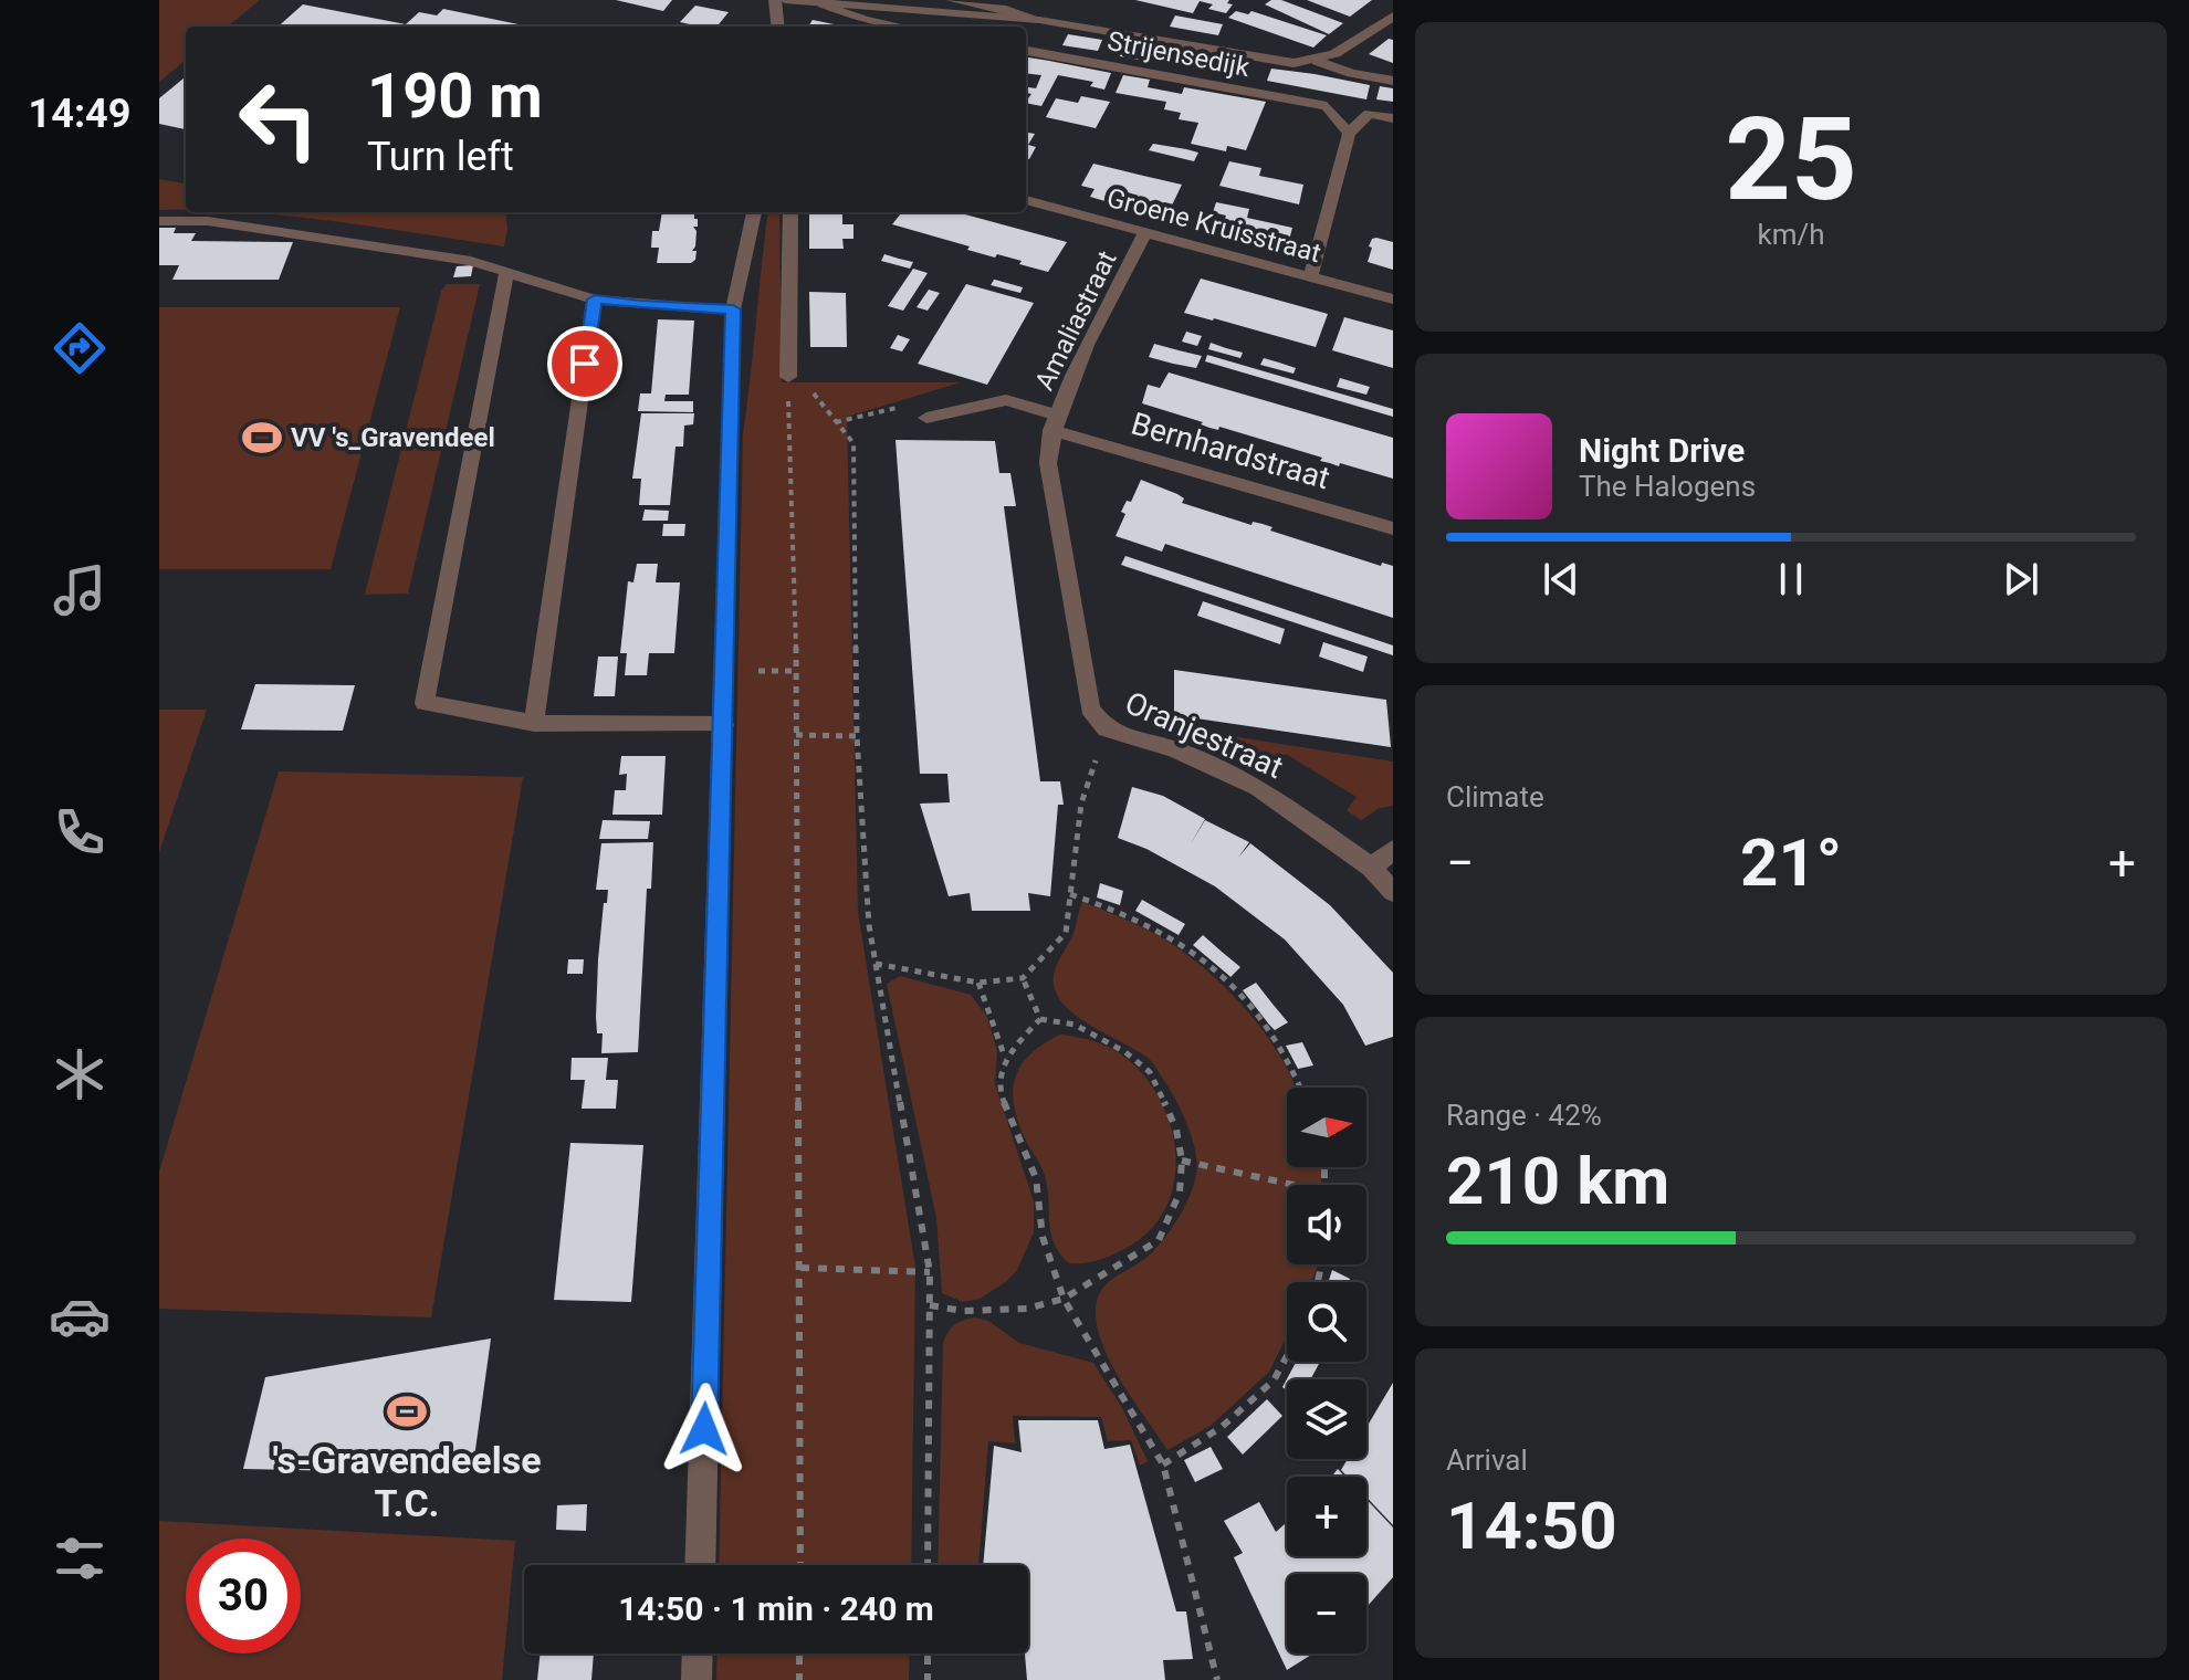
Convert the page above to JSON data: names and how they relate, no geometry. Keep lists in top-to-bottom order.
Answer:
{
  "streets": {
    "street": [
      "Strijensedijk",
      "Groene Kruisstraat",
      "Amaliastraat",
      "Bernhardstraat",
      "Oranjestraat"
    ]
  },
  "crossings": [
    ["Groene Kruisstraat", "Amaliastraat"],
    ["Amaliastraat", "Bernhardstraat"],
    ["Amaliastraat", "Oranjestraat"],
    ["Bernhardstraat", "Oranjestraat"]
  ],
  "places": {
    "sports": ["VV 's_Gravendeel", "'s-Gravendeelse T.C."]
  },
  "north": "right",
  "page": {
    "tabs": "14:49",
    "tile": [
      ["25", "km/h"],
      "Climate",
      ["Range · 42%", "210 km"],
      ["Arrival", "14:50"]
    ],
    "turn": ["190 m", "Turn left"],
    "song": ["Night Drive", "The Halogens"],
    "heat": ["−", "21°", "+"],
    "map_buttons": ["+", "−"],
    "limit": "30",
    "trip": "14:50 · 1 min · 240 m"
  }
}
